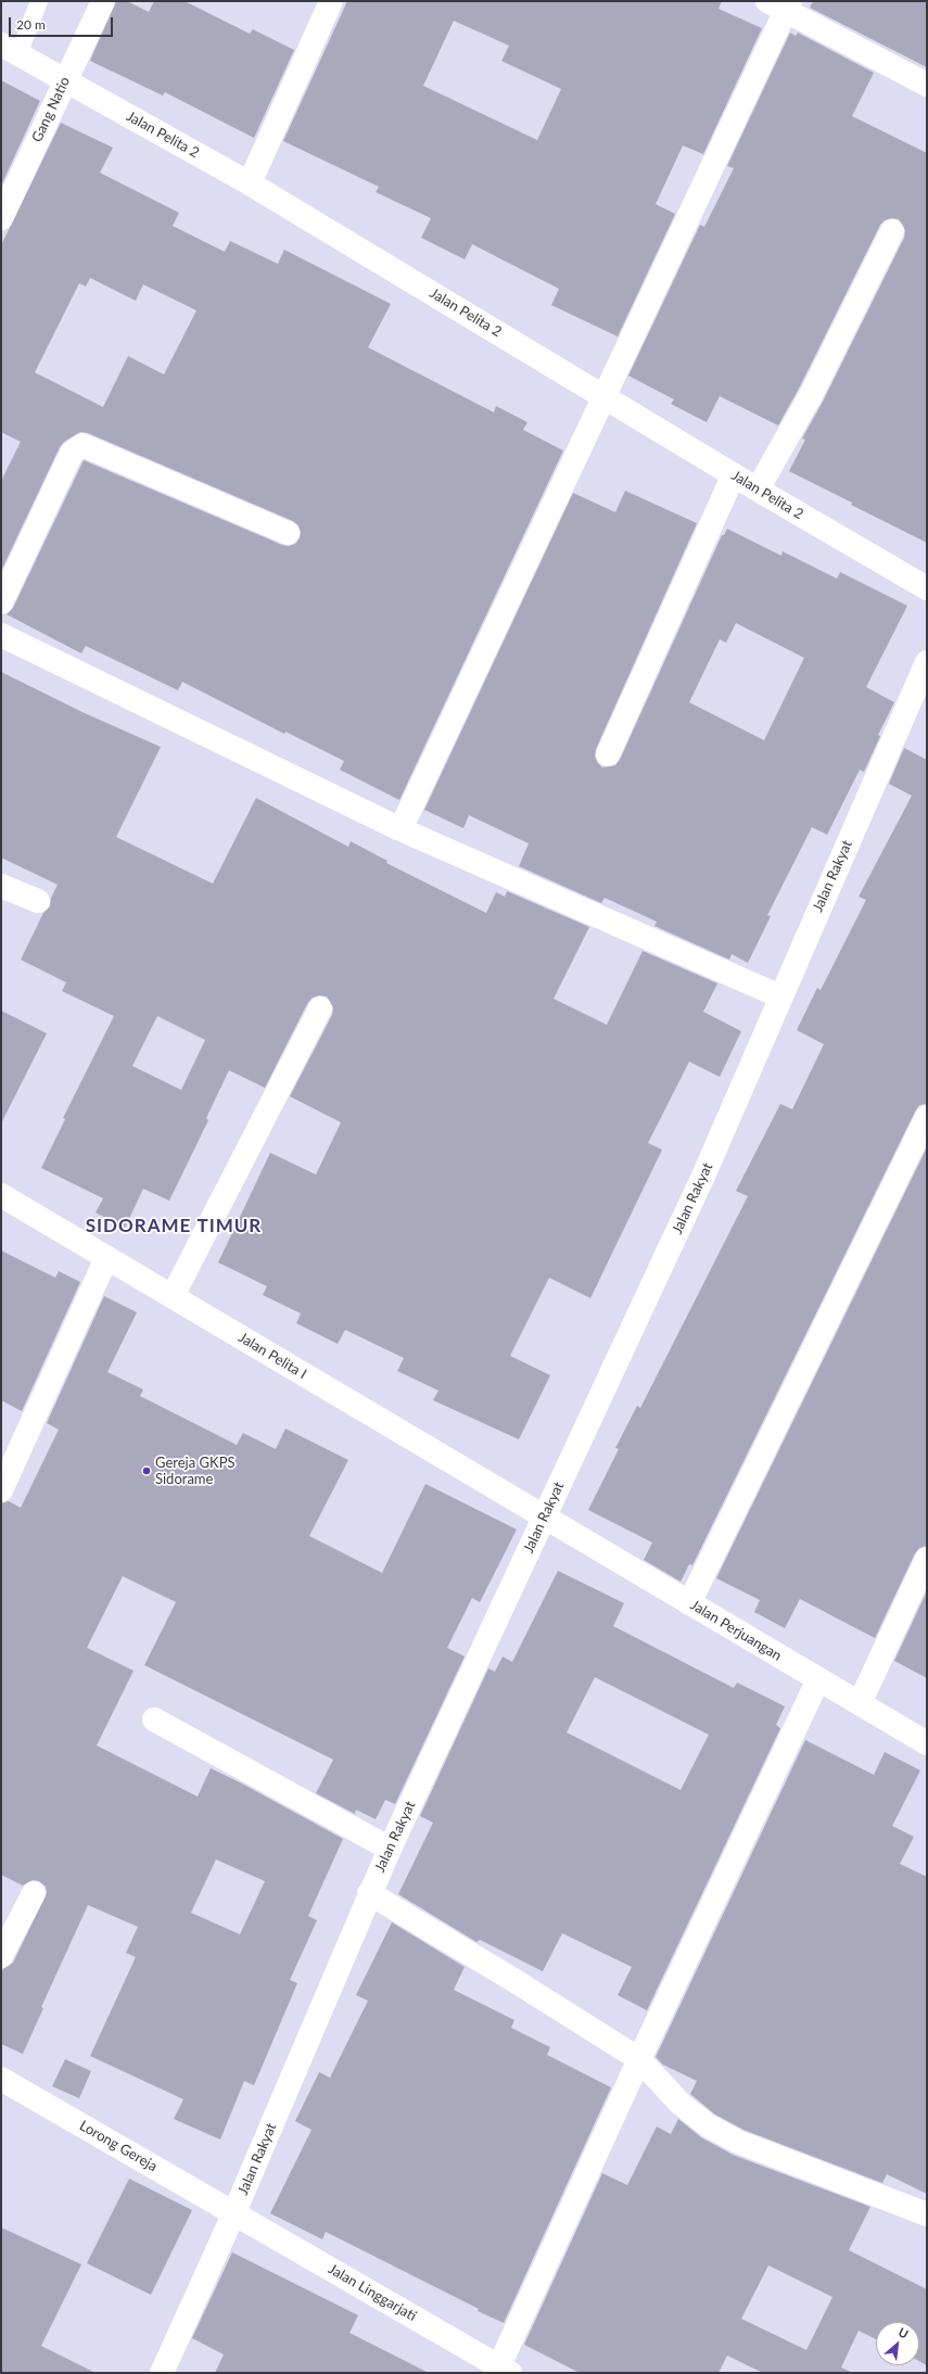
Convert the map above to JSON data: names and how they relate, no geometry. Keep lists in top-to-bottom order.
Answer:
{
  "streets": {
    "street": [
      "Gang Natio",
      "Jalan Pelita 2",
      "Jalan Rakyat",
      "Jalan Pelita I",
      "Jalan Perjuangan",
      "Lorong Gereja",
      "Jalan Linggarjati"
    ]
  },
  "crossings": [
    ["Gang Natio", "Jalan Pelita 2"],
    ["Jalan Rakyat", "Jalan Pelita I"],
    ["Jalan Rakyat", "Jalan Perjuangan"],
    ["Jalan Rakyat", "Lorong Gereja"],
    ["Jalan Rakyat", "Jalan Linggarjati"],
    ["Jalan Pelita I", "Jalan Perjuangan"],
    ["Lorong Gereja", "Jalan Linggarjati"]
  ],
  "districts": ["SIDORAME TIMUR"],
  "places": ["Gereja GKPS Sidorame"],
  "scale_bar": "20 m",
  "north": "top right"
}
